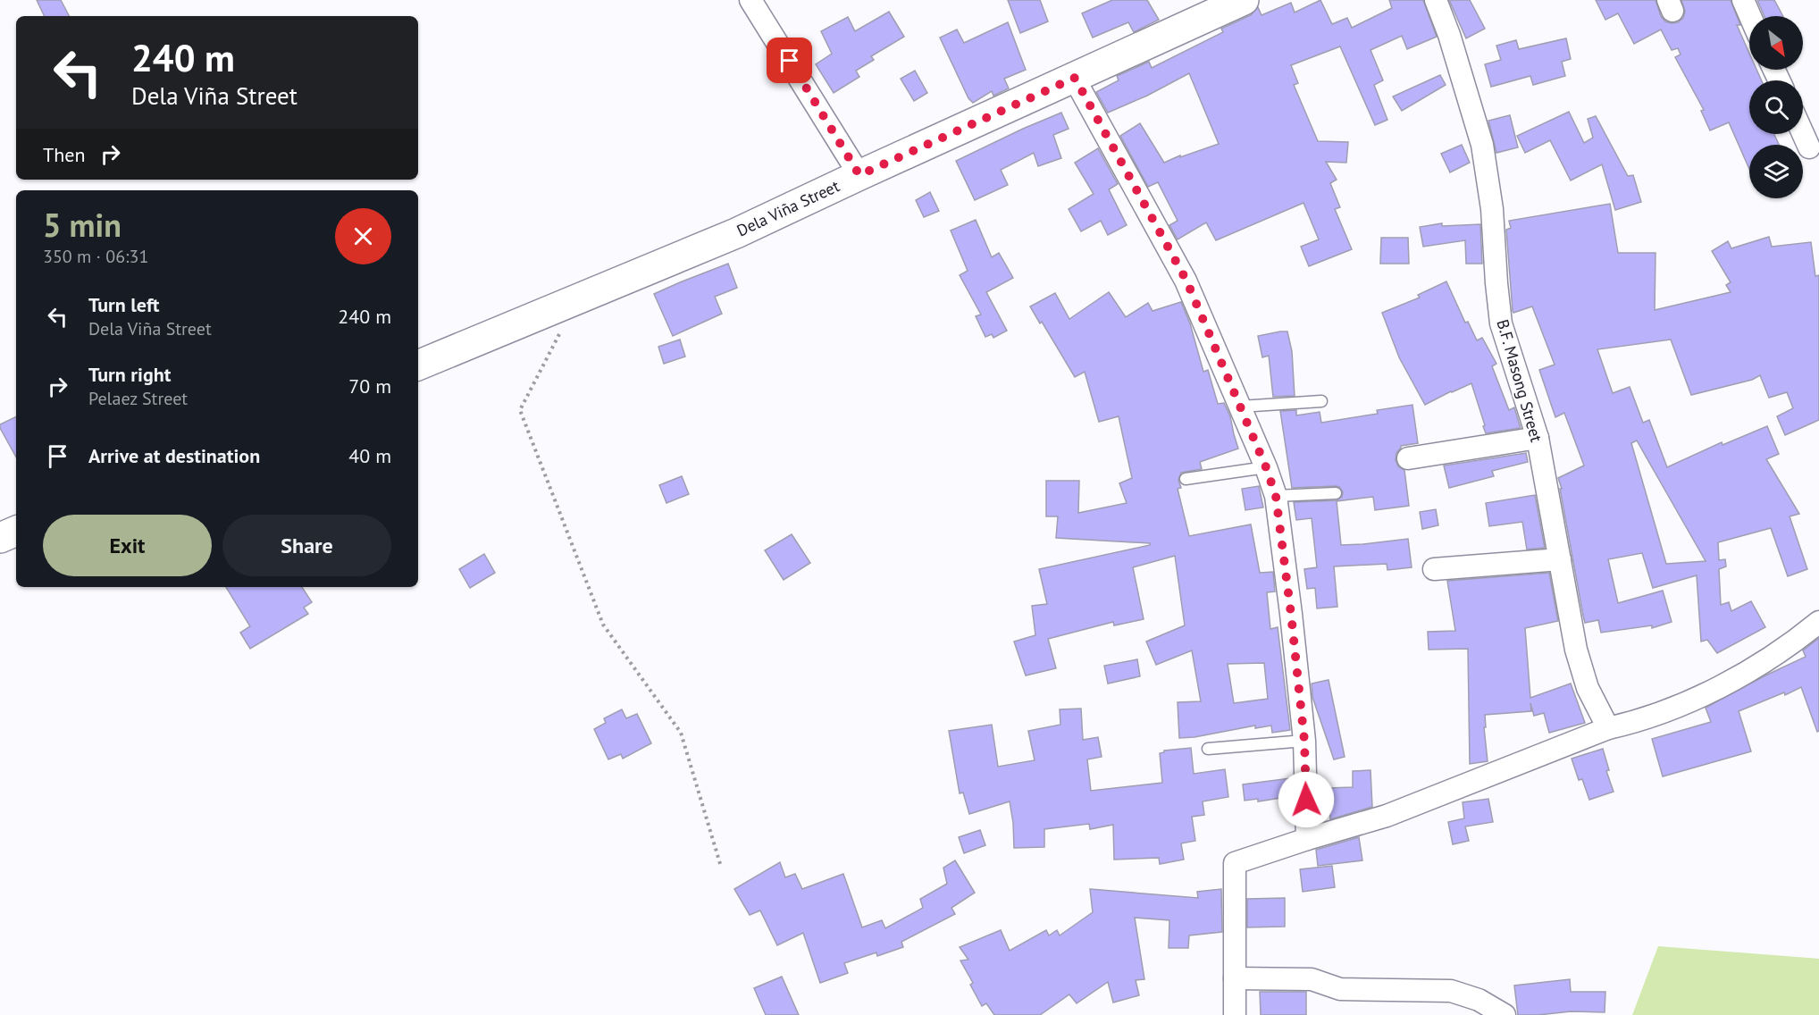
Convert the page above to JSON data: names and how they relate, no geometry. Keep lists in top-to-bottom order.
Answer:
{
  "streets": {
    "street": ["Dela Viña Street", "B.F. Masong Street"]
  },
  "north": "bottom right",
  "page": {
    "turn": ["240 m", "Dela Viña Street"],
    "then": "Then",
    "heading": ["5 min", "350 m · 06:31"],
    "list": [
      {
        "name": "Turn left",
        "note": "Dela Viña Street",
        "value": "240 m"
      },
      {
        "name": "Turn right",
        "note": "Pelaez Street",
        "value": "70 m"
      },
      {
        "name": "Arrive at destination",
        "value": "40 m"
      }
    ],
    "buttons": ["Exit", "Share"]
  }
}
